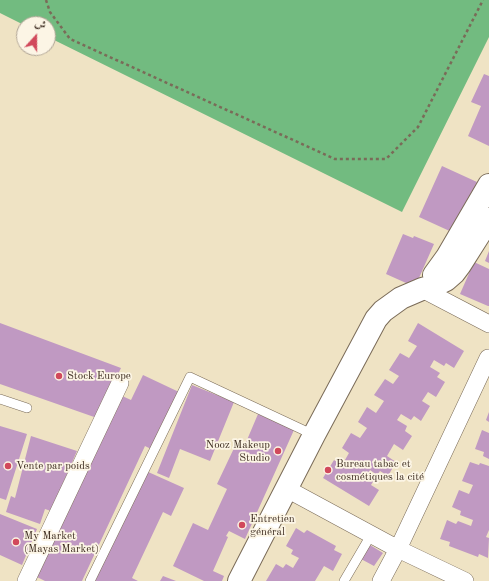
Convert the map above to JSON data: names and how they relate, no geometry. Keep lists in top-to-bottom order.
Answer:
{
  "places": [
    "Stock Europe",
    "Nooz Makeup Studio",
    "Vente par poids",
    "Bureau tabac et cosmétiques la cité",
    "Entretien général",
    "My Market (Mayas Market)"
  ],
  "north": "top"
}
